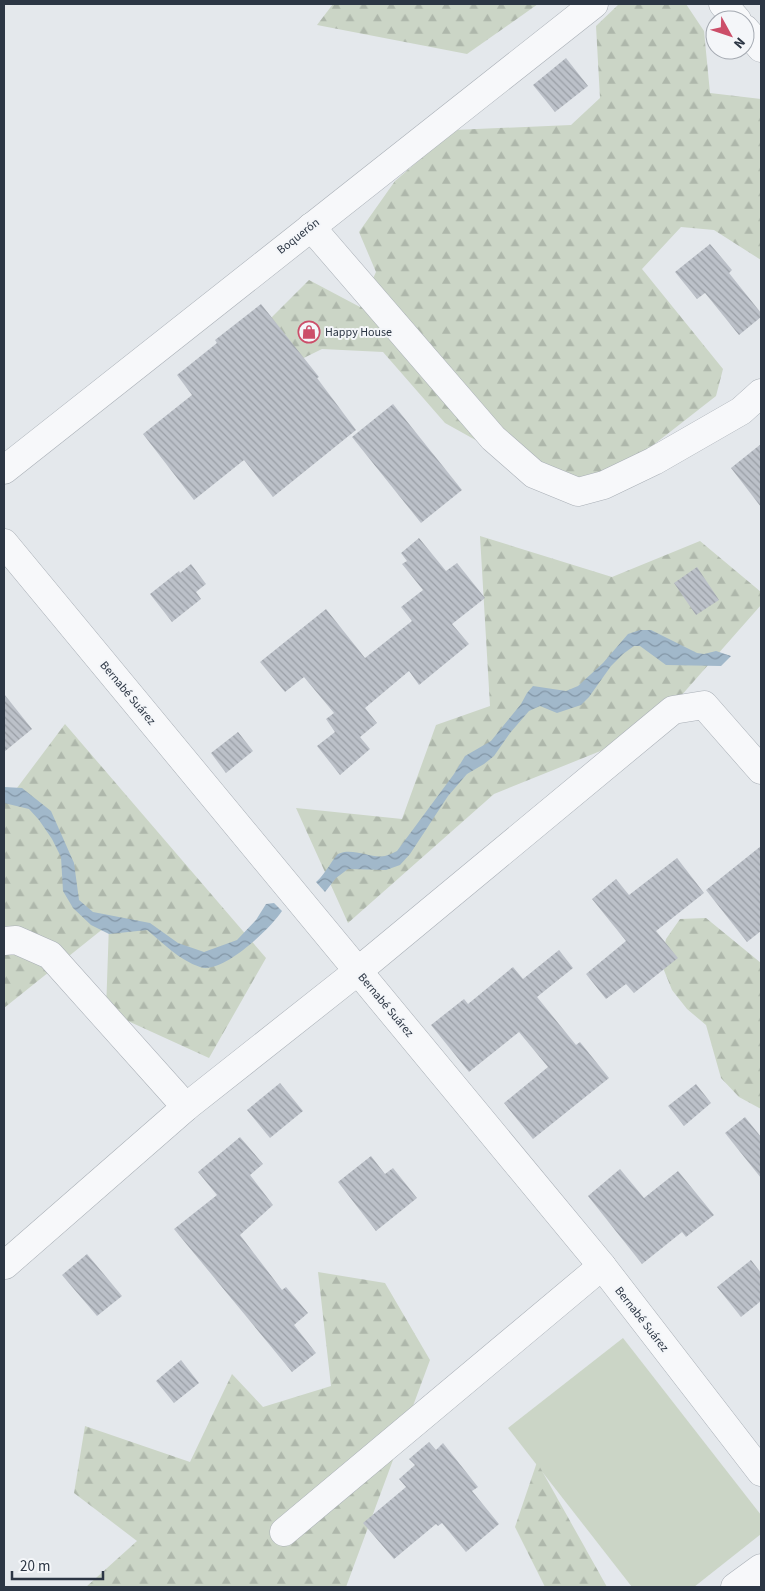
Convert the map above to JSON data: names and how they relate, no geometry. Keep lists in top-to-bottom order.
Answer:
{
  "streets": {
    "street": ["Boquerón", "Bernabé Suárez"]
  },
  "places": {
    "shop": ["Happy House"]
  },
  "scale_bar": "20 m",
  "north": "bottom right"
}
